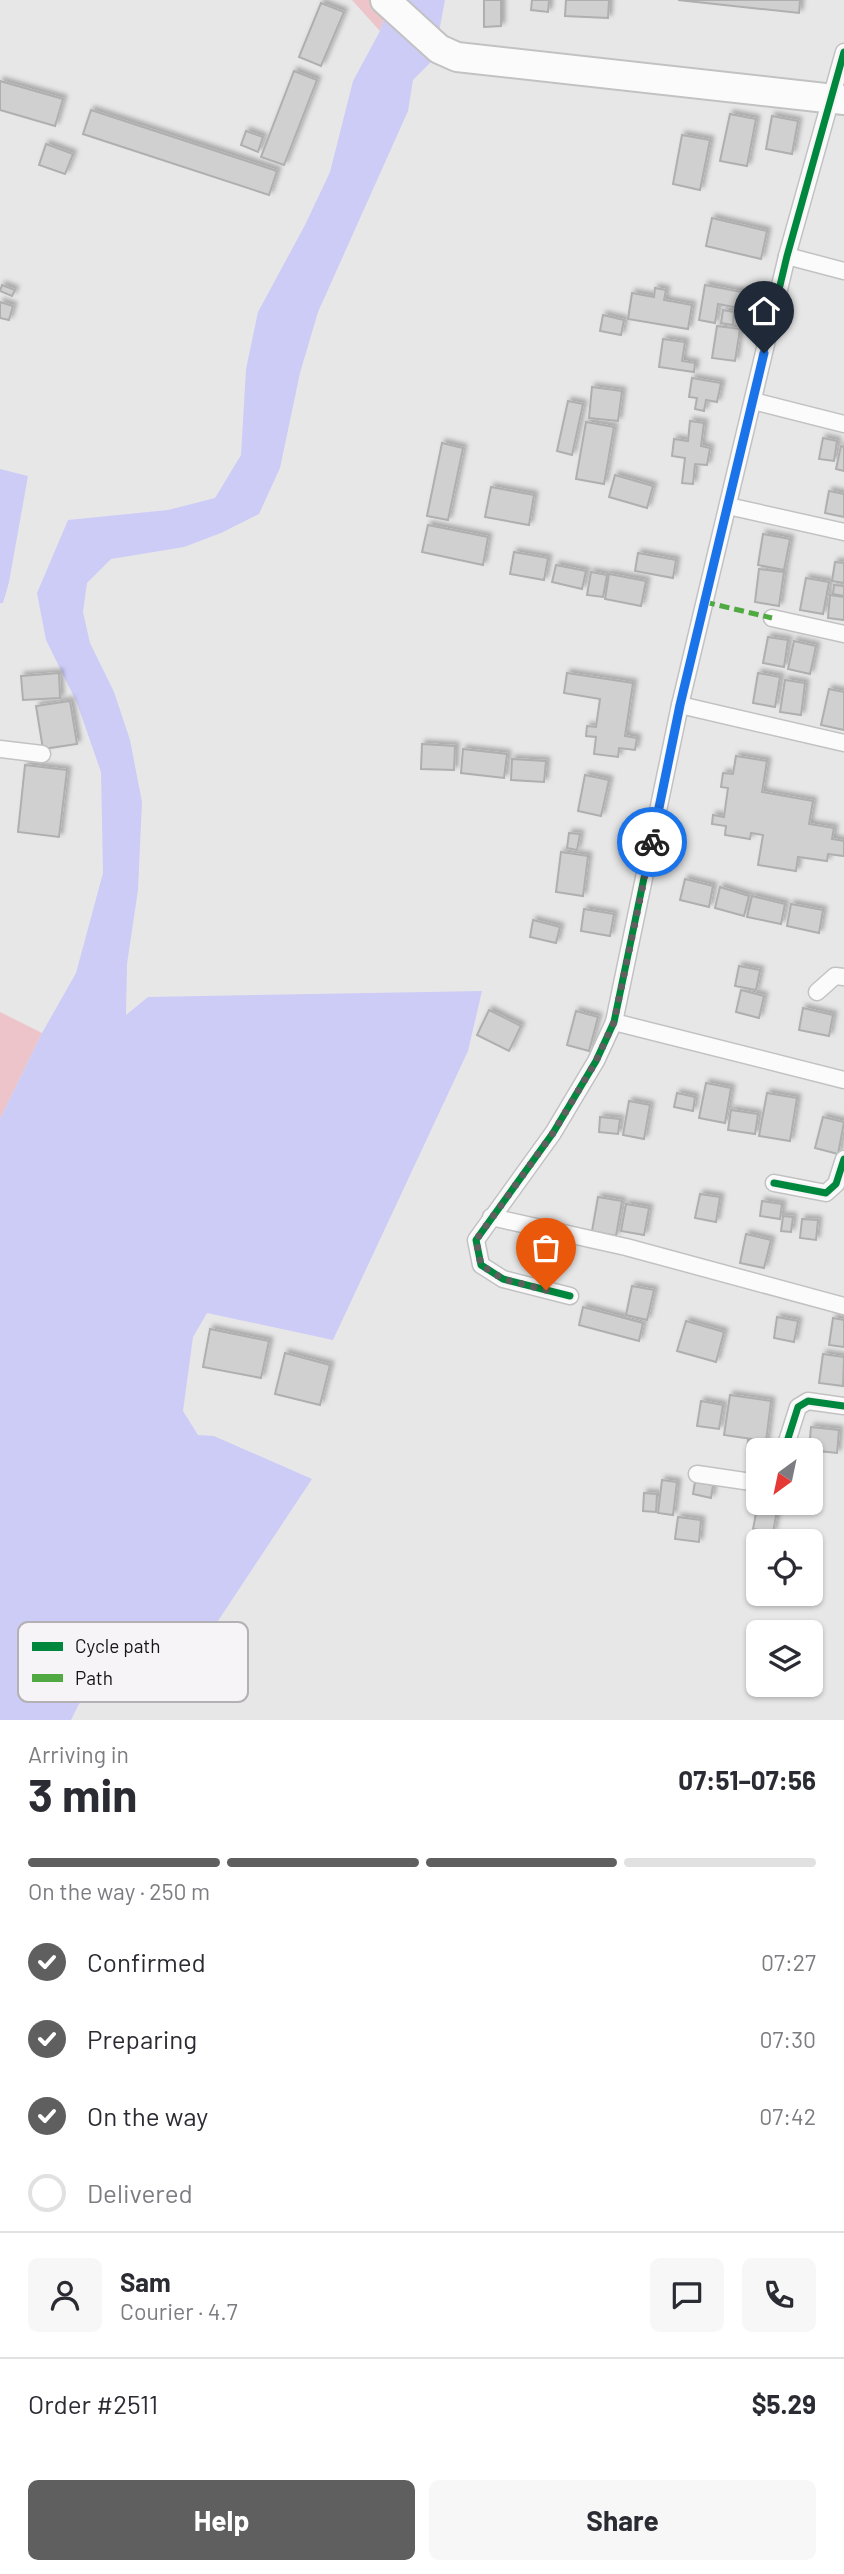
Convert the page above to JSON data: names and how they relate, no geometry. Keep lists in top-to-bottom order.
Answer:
{
  "legend": ["Cycle path", "Path"],
  "north": "bottom left",
  "page": {
    "heading": ["3 min", "Arriving in", "07:51–07:56"],
    "panel": [
      "Sam",
      "Courier · 4.7",
      "Order #2511",
      "$5.29"
    ],
    "bar": "On the way · 250 m",
    "list": [
      ["Confirmed", "07:27"],
      ["Preparing", "07:30"],
      ["On the way", "07:42"],
      "Delivered"
    ],
    "buttons": ["Help", "Share"]
  }
}
